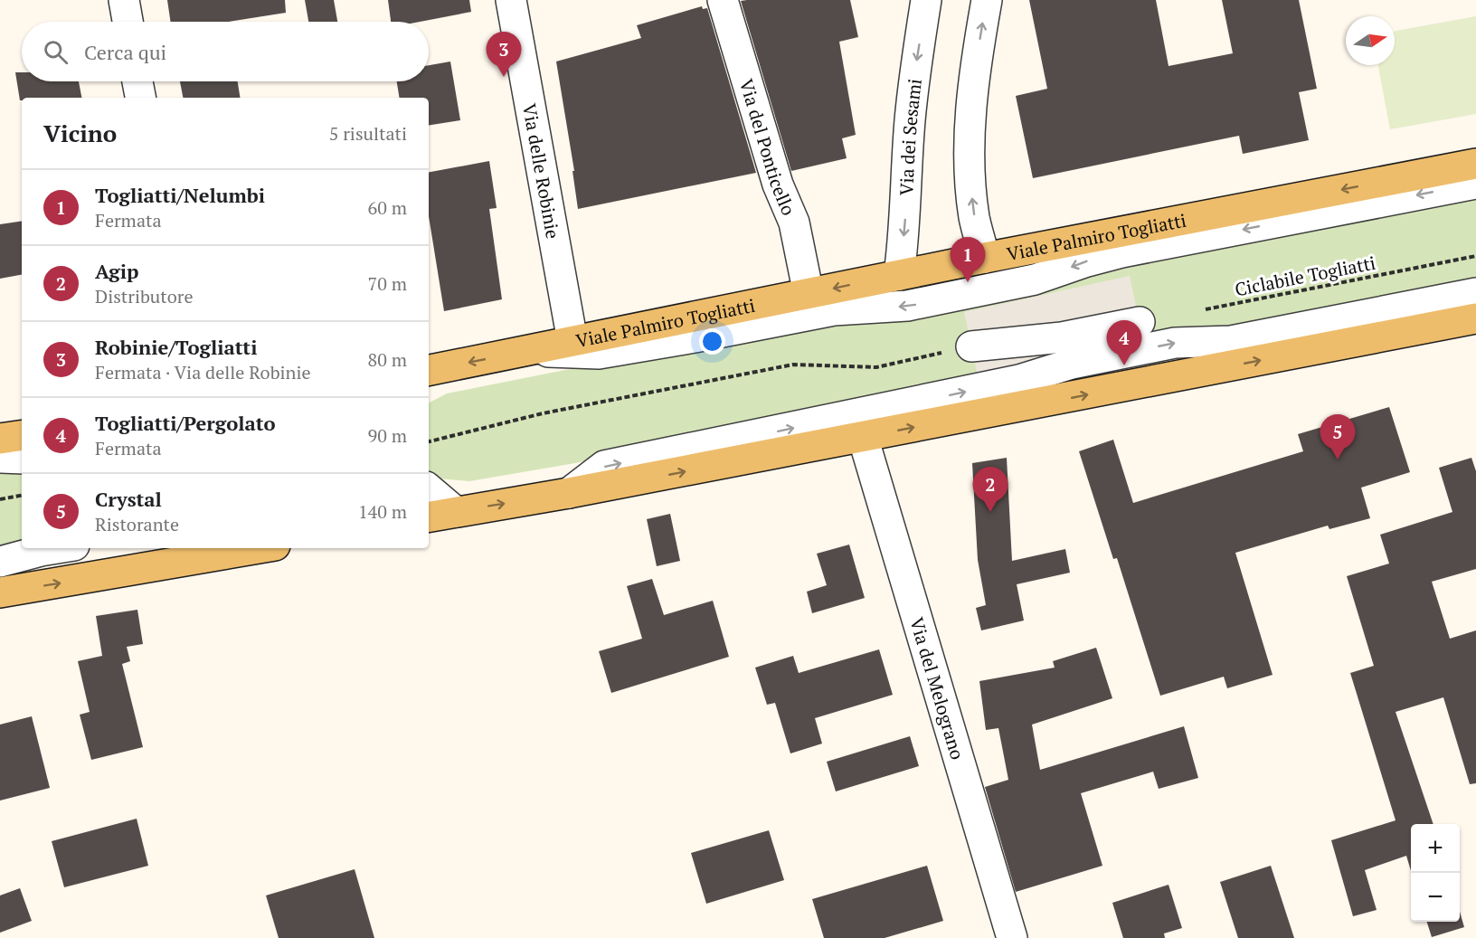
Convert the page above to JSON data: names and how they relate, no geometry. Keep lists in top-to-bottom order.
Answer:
{
  "streets": {
    "main road": ["Viale Palmiro Togliatti"],
    "street": [
      "Via dei Sesami",
      "Via del Ponticello",
      "Via delle Robinie",
      "Via del Melograno"
    ],
    "path": ["Ciclabile Togliatti"]
  },
  "crossings": [
    ["Via dei Sesami", "Viale Palmiro Togliatti"],
    ["Via del Ponticello", "Viale Palmiro Togliatti"],
    ["Via delle Robinie", "Viale Palmiro Togliatti"]
  ],
  "north": "right",
  "page": {
    "search": "Cerca qui",
    "pins": [
      "3",
      "1",
      "4",
      "5",
      "2"
    ],
    "heading": ["Vicino", "5 risultati"],
    "list": [
      {
        "mark": "1",
        "name": "Togliatti/Nelumbi",
        "note": "Fermata",
        "value": "60 m"
      },
      {
        "mark": "2",
        "name": "Agip",
        "note": "Distributore",
        "value": "70 m"
      },
      {
        "mark": "3",
        "name": "Robinie/Togliatti",
        "note": "Fermata · Via delle Robinie",
        "value": "80 m"
      },
      {
        "mark": "4",
        "name": "Togliatti/Pergolato",
        "note": "Fermata",
        "value": "90 m"
      },
      {
        "mark": "5",
        "name": "Crystal",
        "note": "Ristorante",
        "value": "140 m"
      }
    ],
    "map_buttons": ["+", "−"]
  }
}
